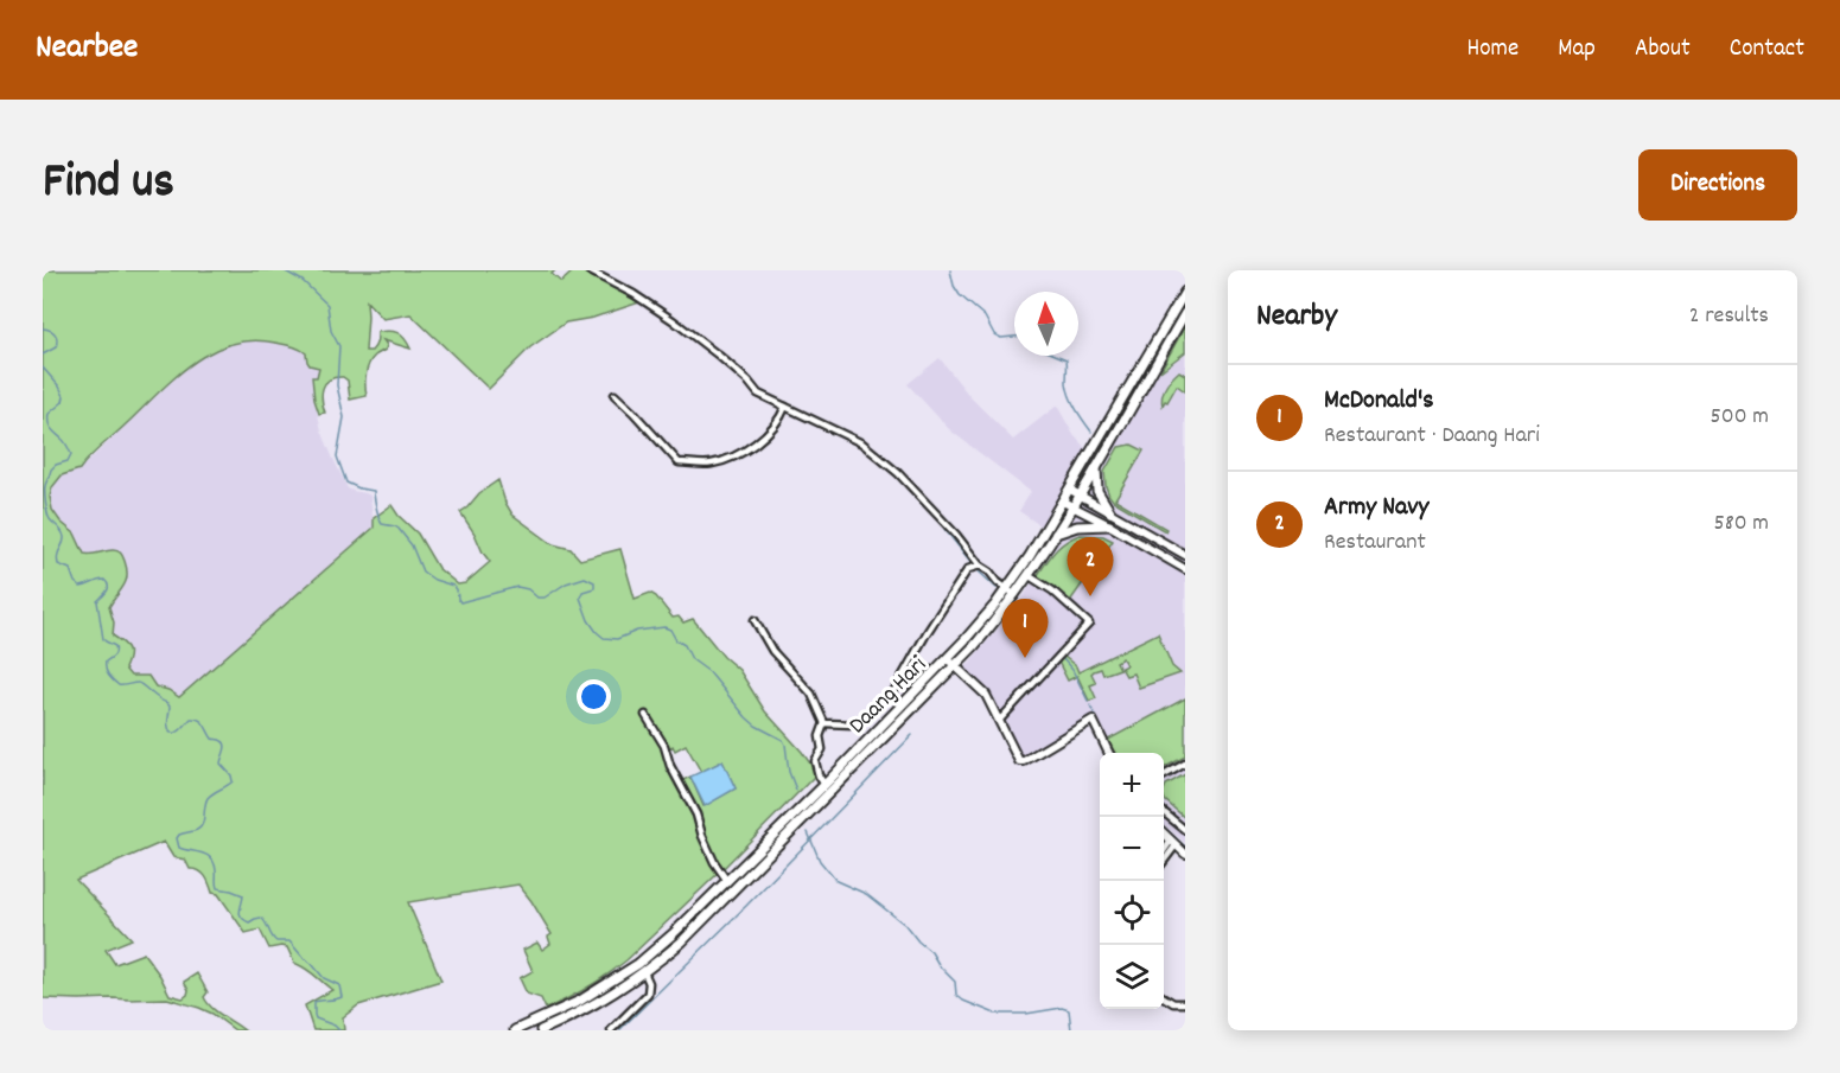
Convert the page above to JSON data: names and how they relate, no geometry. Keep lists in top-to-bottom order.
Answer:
{
  "streets": {
    "main road": ["Daang Hari"]
  },
  "north": "top",
  "page": {
    "header": "Nearbee",
    "nav": [
      "Home",
      "Map",
      "About",
      "Contact"
    ],
    "title": "Find us",
    "buttons": "Directions",
    "heading": ["Nearby", "2 results"],
    "list": [
      {
        "mark": "1",
        "name": "McDonald's",
        "note": "Restaurant · Daang Hari",
        "value": "500 m"
      },
      {
        "mark": "2",
        "name": "Army Navy",
        "note": "Restaurant",
        "value": "580 m"
      }
    ],
    "pins": ["2", "1"],
    "map_buttons": ["+", "−"]
  }
}
